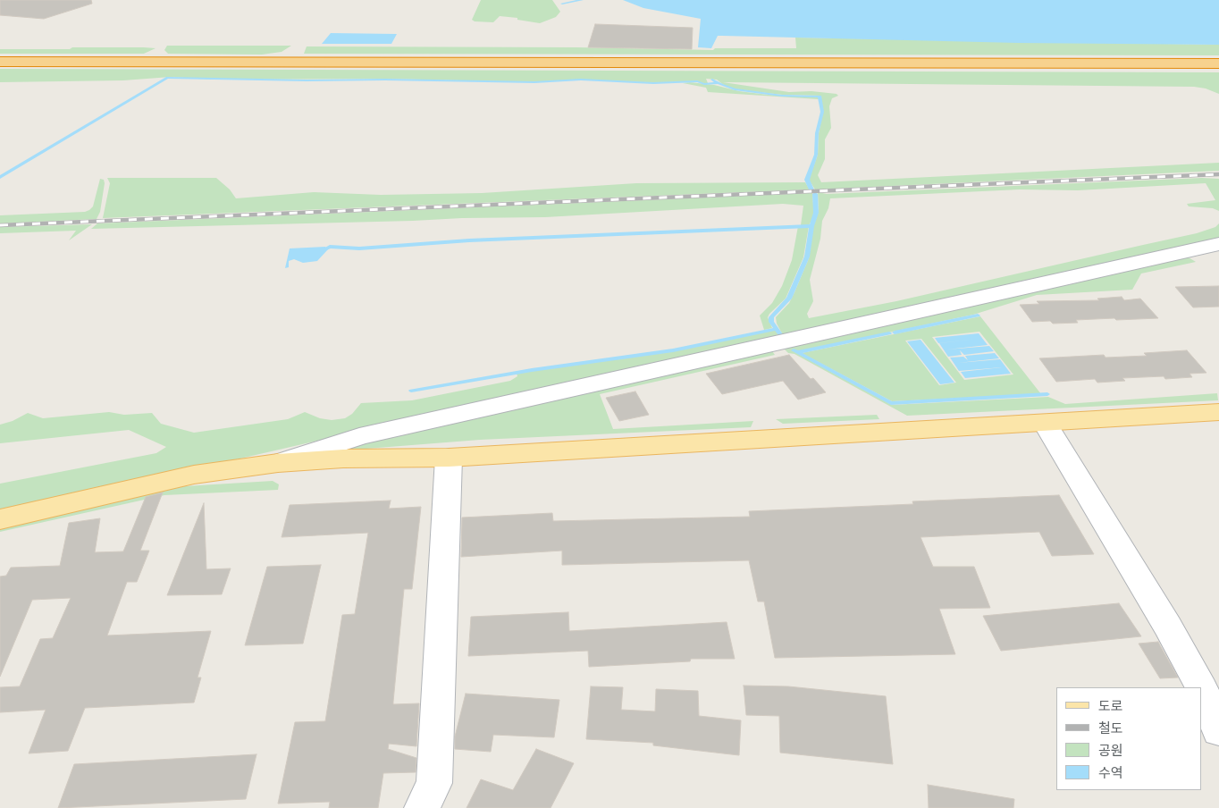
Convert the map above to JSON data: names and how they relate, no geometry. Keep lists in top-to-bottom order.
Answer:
{
  "legend": [
    "도로",
    "철도",
    "공원",
    "수역"
  ]
}
